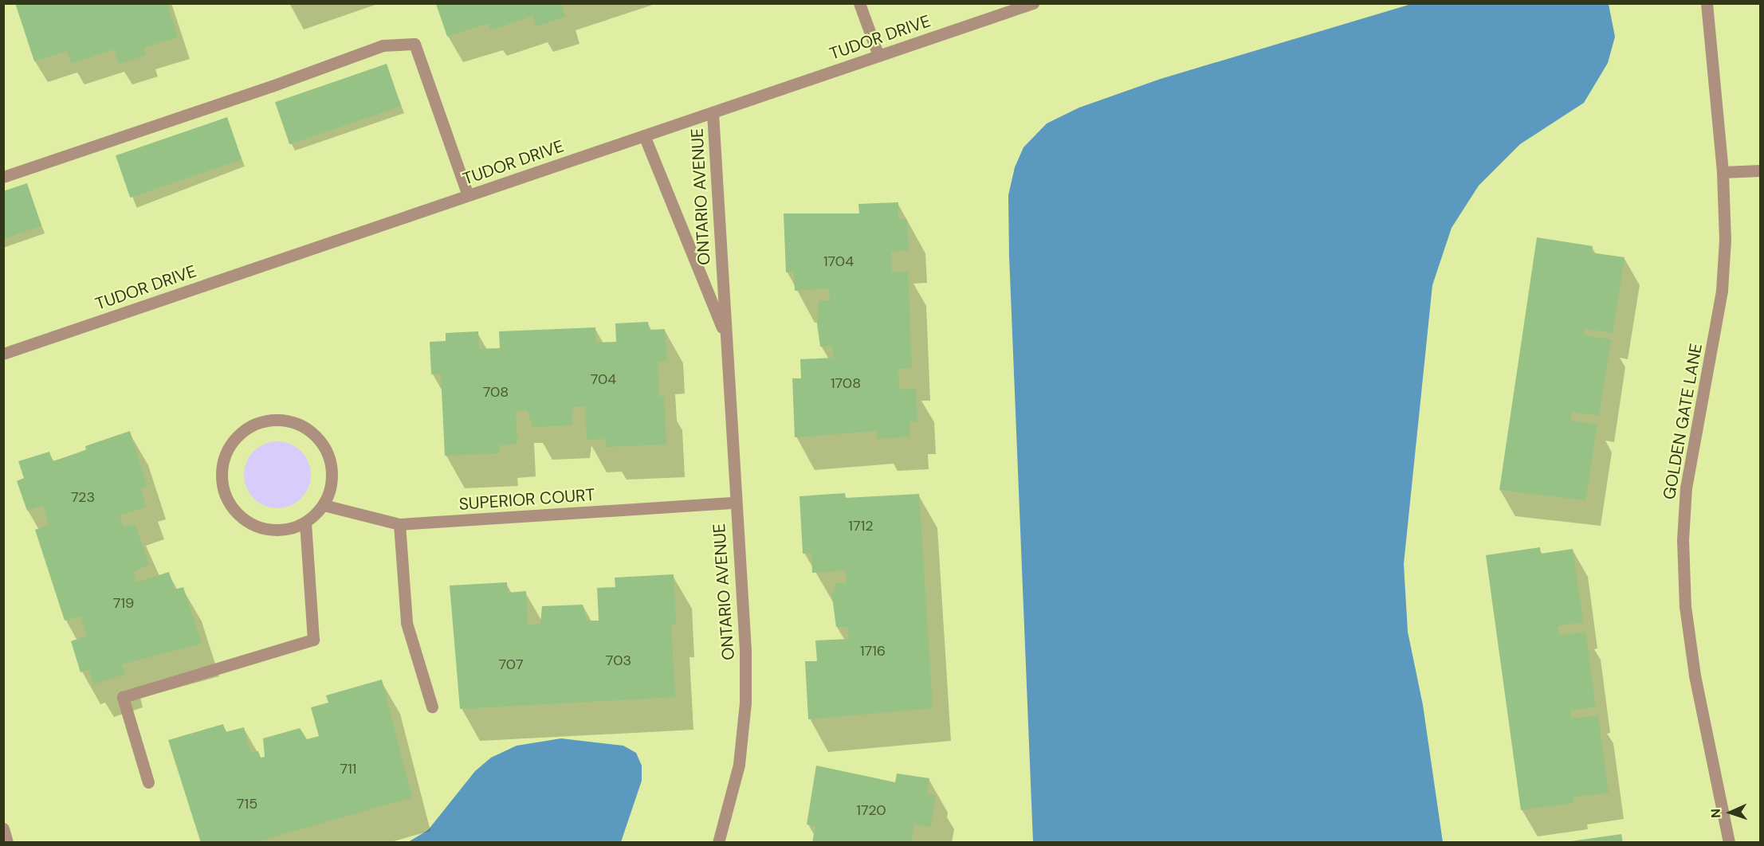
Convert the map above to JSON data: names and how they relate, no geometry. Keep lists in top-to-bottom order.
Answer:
{
  "streets": {
    "street": [
      "TUDOR DRIVE",
      "ONTARIO AVENUE",
      "GOLDEN GATE LANE",
      "SUPERIOR COURT"
    ]
  },
  "crossings": [
    ["TUDOR DRIVE", "ONTARIO AVENUE"],
    ["ONTARIO AVENUE", "SUPERIOR COURT"]
  ],
  "house_numbers": [
    "1704",
    "704",
    "1708",
    "708",
    "723",
    "1712",
    "719",
    "1716",
    "703",
    "707",
    "711",
    "715",
    "1720"
  ],
  "north": "left"
}
